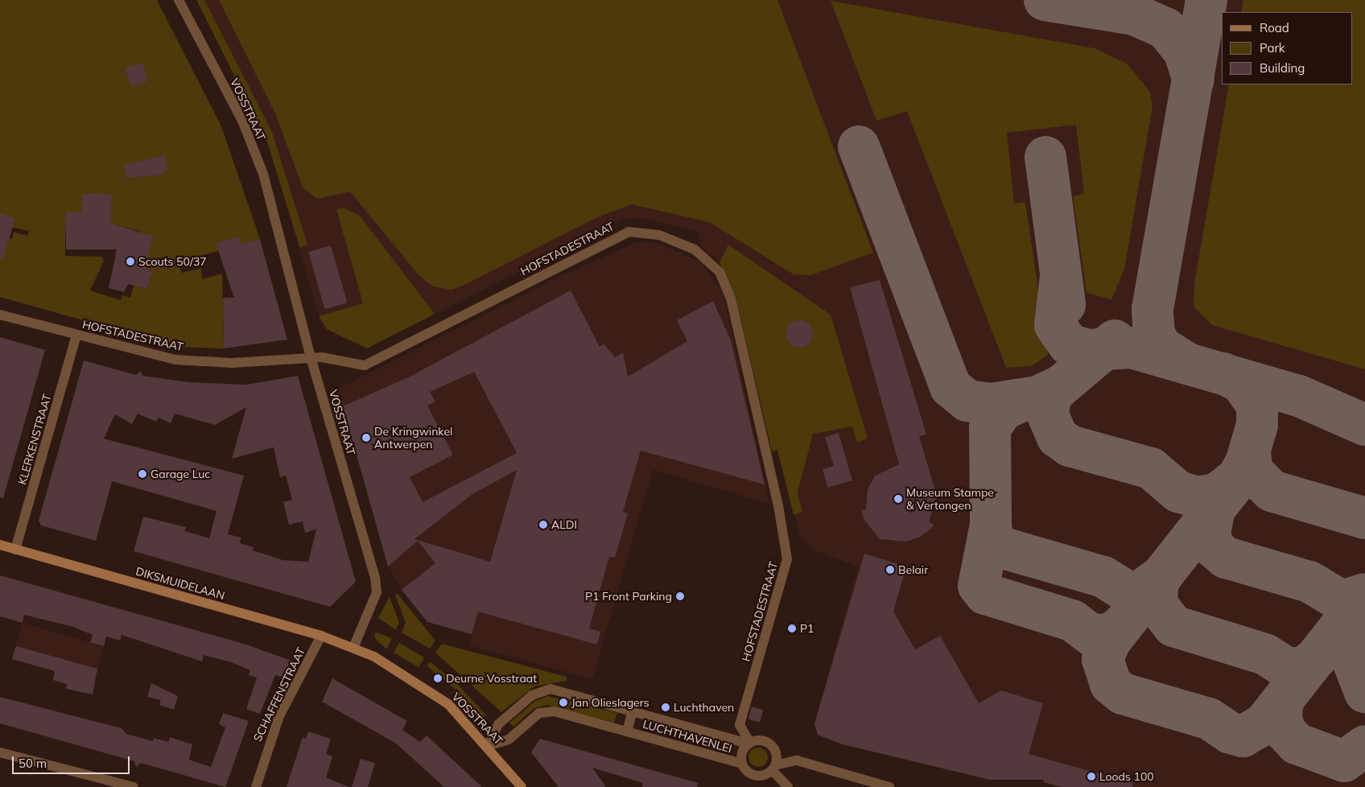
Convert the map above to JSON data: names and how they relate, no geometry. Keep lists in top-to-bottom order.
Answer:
{
  "streets": {
    "street": [
      "VOSSTRAAT",
      "HOFSTADESTRAAT",
      "KLERKENSTRAAT",
      "DIKSMUIDELAAN",
      "SCHAFFENSTRAAT",
      "LUCHTHAVENLEI"
    ]
  },
  "crossings": [
    ["VOSSTRAAT", "HOFSTADESTRAAT"],
    ["VOSSTRAAT", "DIKSMUIDELAAN"],
    ["VOSSTRAAT", "LUCHTHAVENLEI"],
    ["HOFSTADESTRAAT", "KLERKENSTRAAT"],
    ["HOFSTADESTRAAT", "LUCHTHAVENLEI"],
    ["KLERKENSTRAAT", "DIKSMUIDELAAN"],
    ["DIKSMUIDELAAN", "SCHAFFENSTRAAT"]
  ],
  "places": [
    "Scouts 50/37",
    "De Kringwinkel Antwerpen",
    "Garage Luc",
    "Museum Stampe & Vertongen",
    "ALDI",
    "Belair",
    "P1 Front Parking",
    "P1",
    "Deurne Vosstraat",
    "Jan Olieslagers",
    "Luchthaven",
    "Loods 100"
  ],
  "legend": ["Road", "Park", "Building"],
  "scale_bar": "50 m"
}
